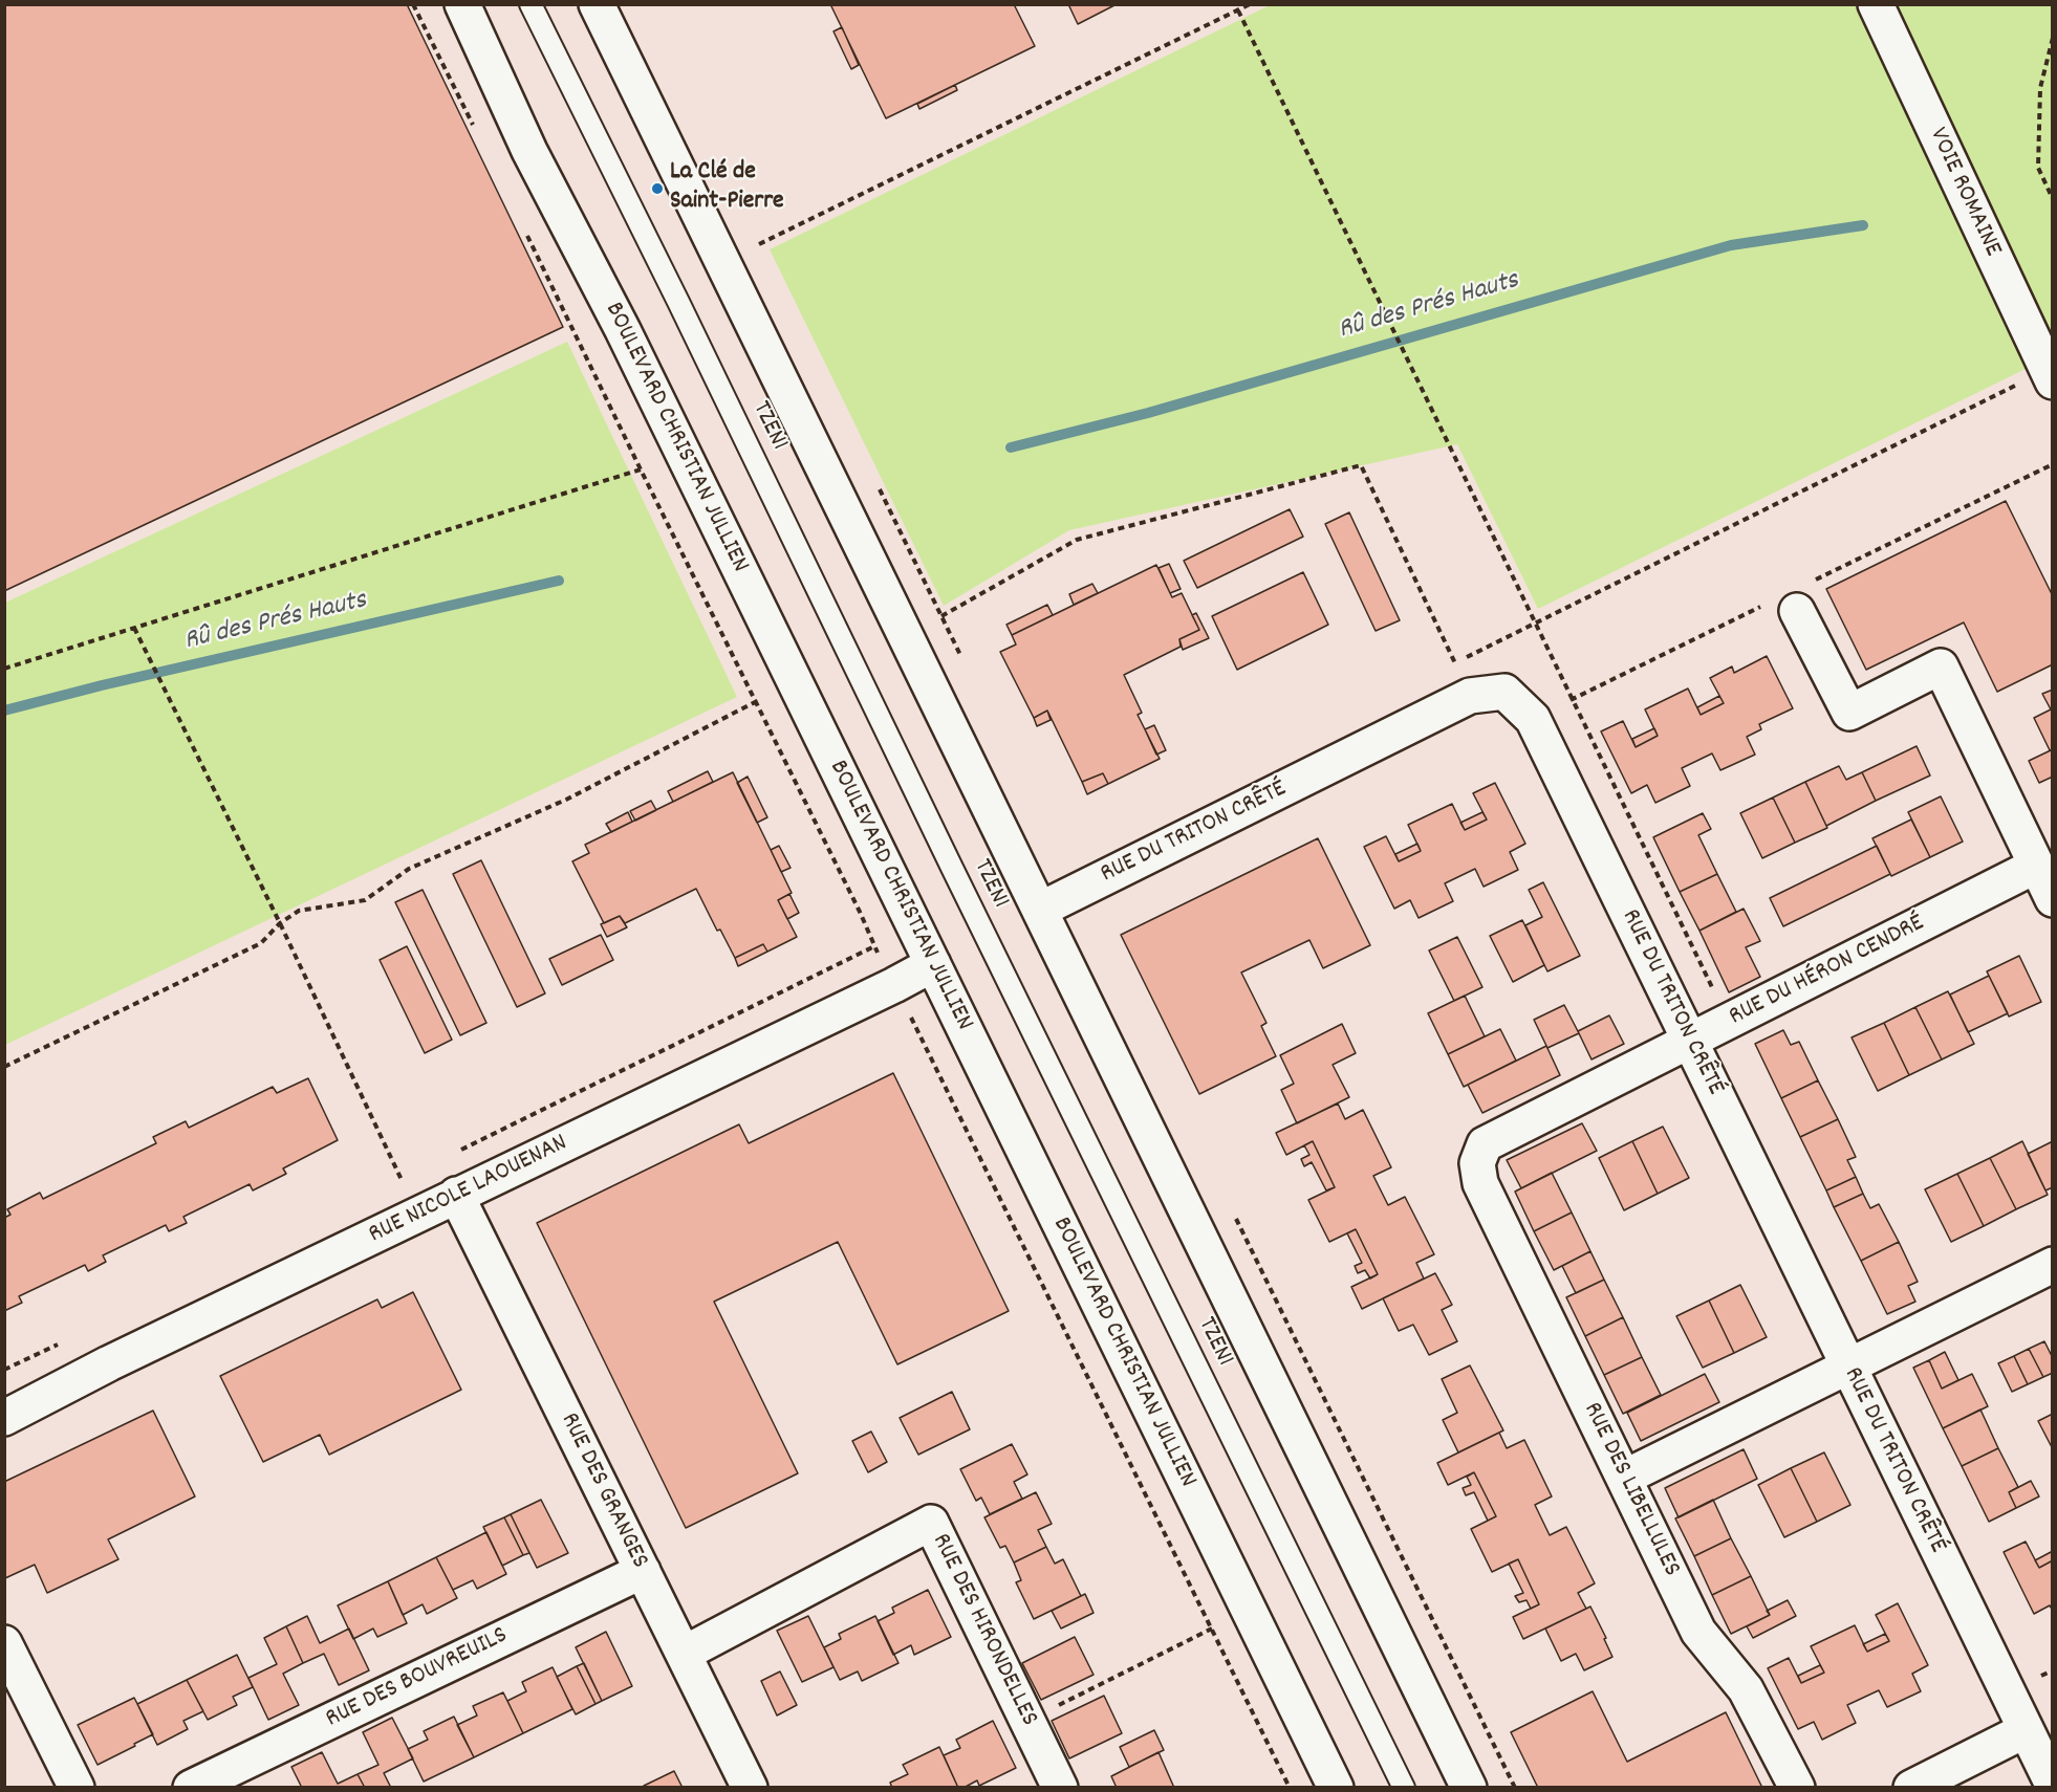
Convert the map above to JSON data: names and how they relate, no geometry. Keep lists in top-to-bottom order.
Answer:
{
  "streets": {
    "street": [
      "VOIE ROMAINE",
      "BOULEVARD CHRISTIAN JULLIEN",
      "RUE DU TRITON CRÊTÉ",
      "RUE DU HÉRON CENDRÉ",
      "RUE NICOLE LAOUENAN",
      "RUE DES LIBELLULES",
      "RUE DES GRANGES",
      "RUE DES HIRONDELLES",
      "RUE DES BOUVREUILS"
    ],
    "lane": ["TZEN1"]
  },
  "crossings": [
    ["BOULEVARD CHRISTIAN JULLIEN", "RUE NICOLE LAOUENAN"],
    ["RUE DU TRITON CRÊTÉ", "RUE DU HÉRON CENDRÉ"],
    ["RUE DU HÉRON CENDRÉ", "RUE DES LIBELLULES"],
    ["RUE NICOLE LAOUENAN", "RUE DES GRANGES"],
    ["RUE DES GRANGES", "RUE DES HIRONDELLES"],
    ["RUE DES GRANGES", "RUE DES BOUVREUILS"]
  ],
  "water": ["Rû des Prés Hauts"],
  "places": ["La Clé de Saint-Pierre"]
}
